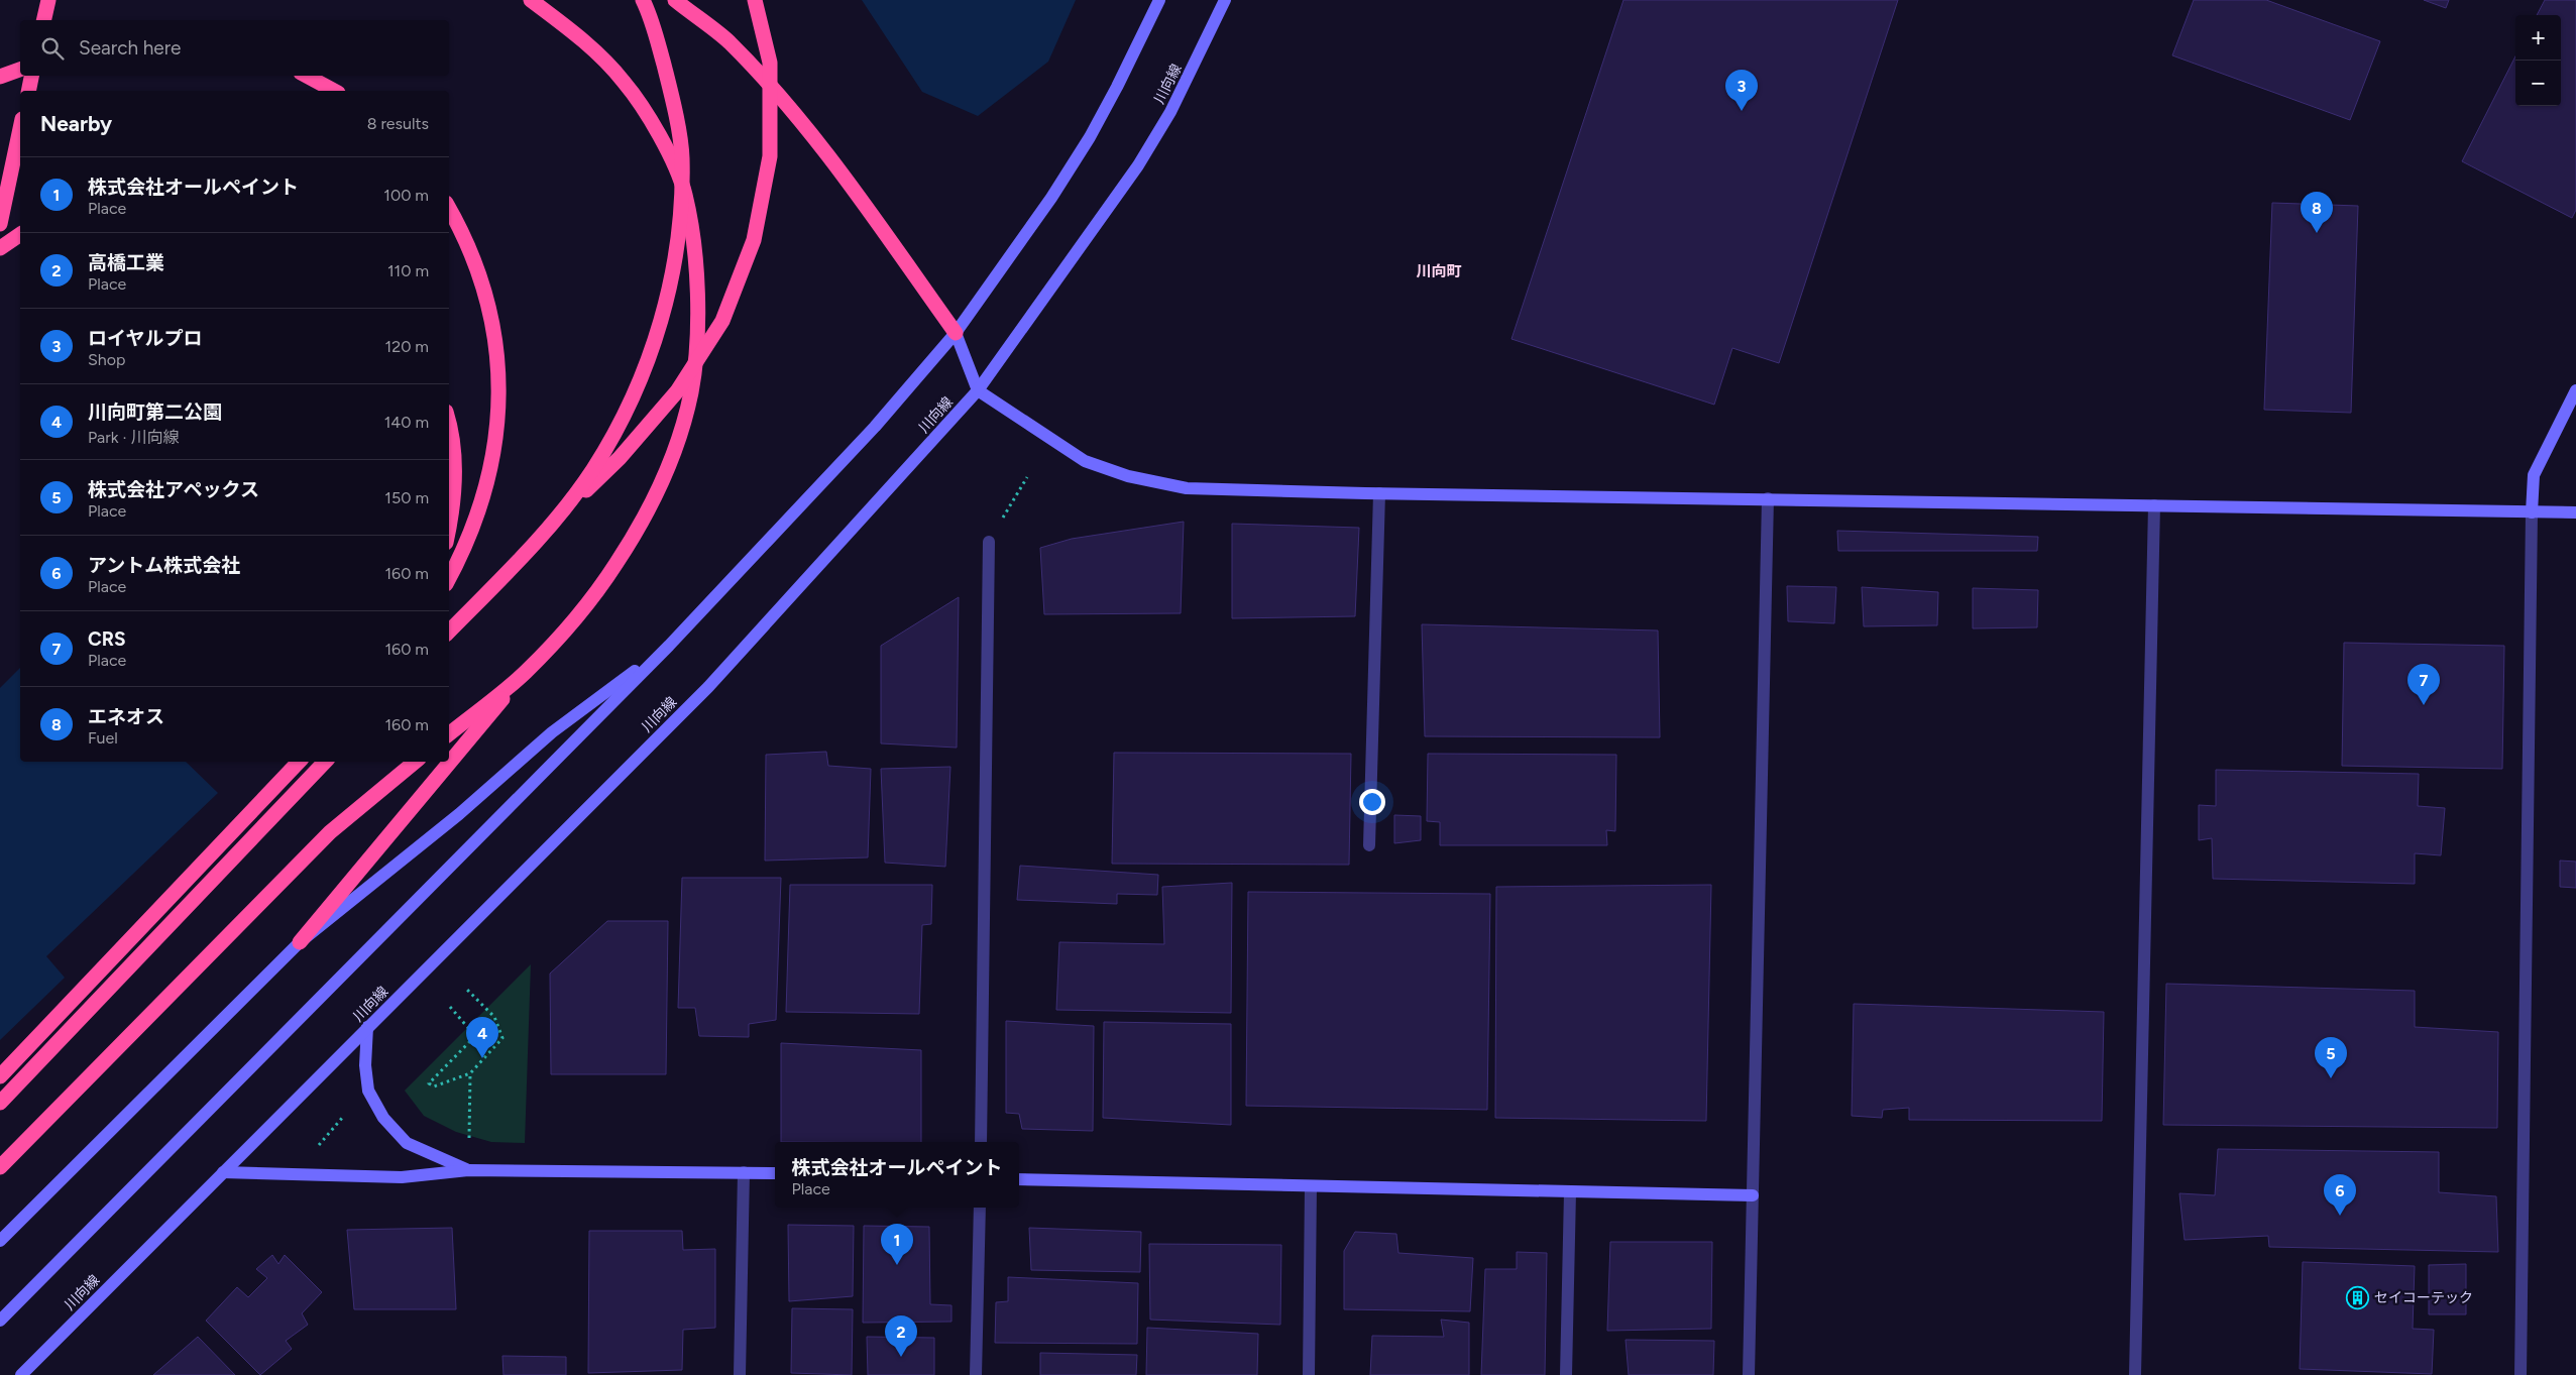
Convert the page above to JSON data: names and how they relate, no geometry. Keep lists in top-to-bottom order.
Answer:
{
  "streets": {
    "street": ["川向線"]
  },
  "districts": ["川向町"],
  "places": {
    "building": ["セイコーテック"]
  },
  "page": {
    "map_buttons": ["+", "−"],
    "search": "Search here",
    "pins": [
      "3",
      "8",
      "7",
      "4",
      "5",
      "6",
      "1",
      "2"
    ],
    "heading": ["Nearby", "8 results"],
    "list": [
      {
        "mark": "1",
        "name": "株式会社オールペイント",
        "note": "Place",
        "value": "100 m"
      },
      {
        "mark": "2",
        "name": "高橋工業",
        "note": "Place",
        "value": "110 m"
      },
      {
        "mark": "3",
        "name": "ロイヤルプロ",
        "note": "Shop",
        "value": "120 m"
      },
      {
        "mark": "4",
        "name": "川向町第二公園",
        "note": "Park · 川向線",
        "value": "140 m"
      },
      {
        "mark": "5",
        "name": "株式会社アペックス",
        "note": "Place",
        "value": "150 m"
      },
      {
        "mark": "6",
        "name": "アントム株式会社",
        "note": "Place",
        "value": "160 m"
      },
      {
        "mark": "7",
        "name": "CRS",
        "note": "Place",
        "value": "160 m"
      },
      {
        "mark": "8",
        "name": "エネオス",
        "note": "Fuel",
        "value": "160 m"
      }
    ],
    "popup": ["株式会社オールペイント", "Place"]
  }
}
